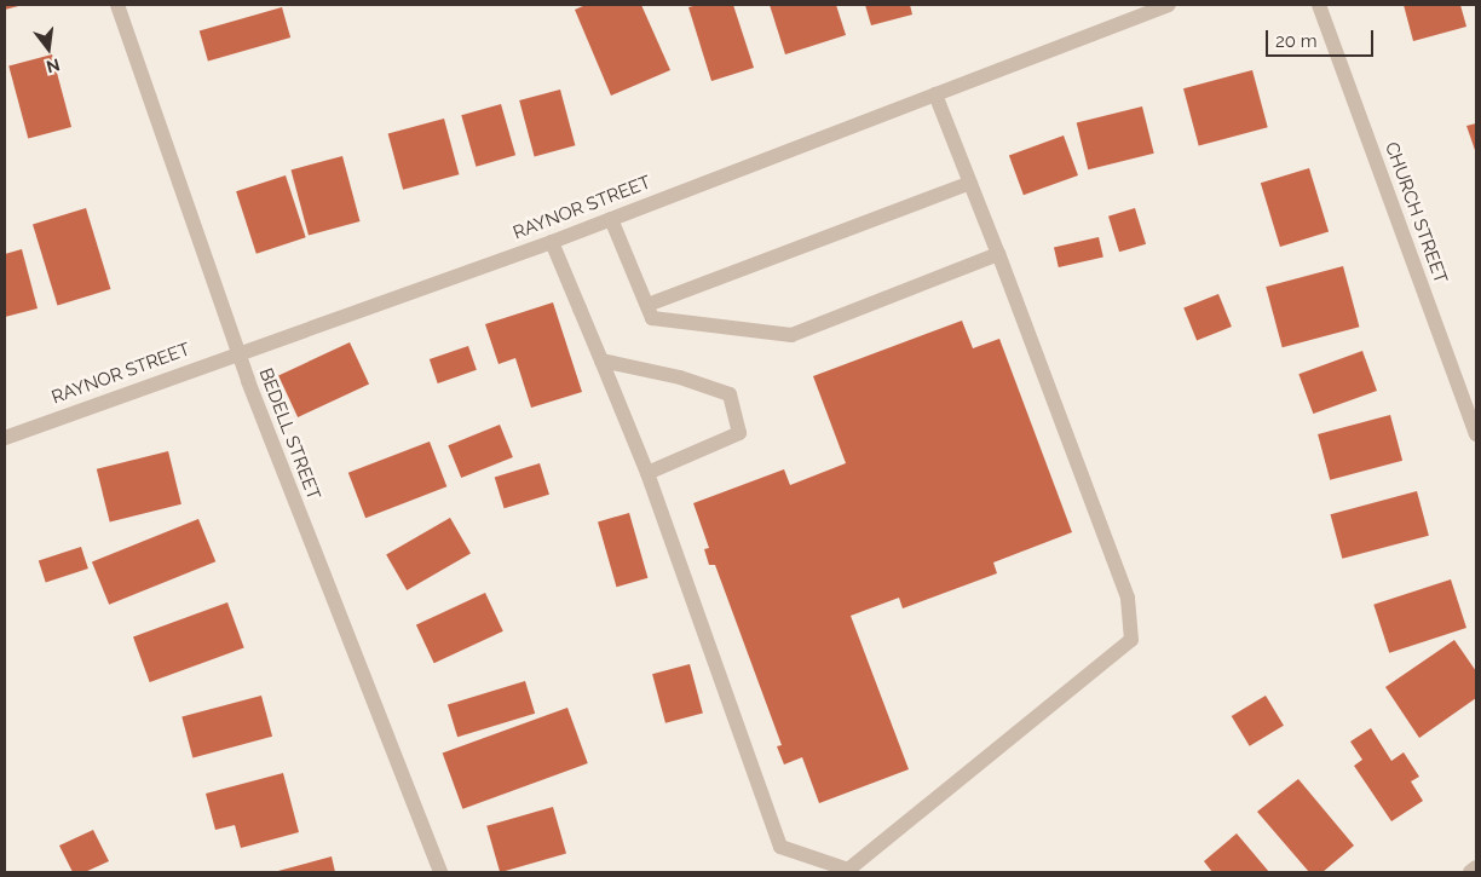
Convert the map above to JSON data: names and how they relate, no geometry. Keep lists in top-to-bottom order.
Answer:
{
  "streets": {
    "street": ["RAYNOR STREET", "CHURCH STREET", "BEDELL STREET"]
  },
  "crossings": [
    ["RAYNOR STREET", "BEDELL STREET"]
  ],
  "scale_bar": "20 m",
  "north": "bottom"
}
